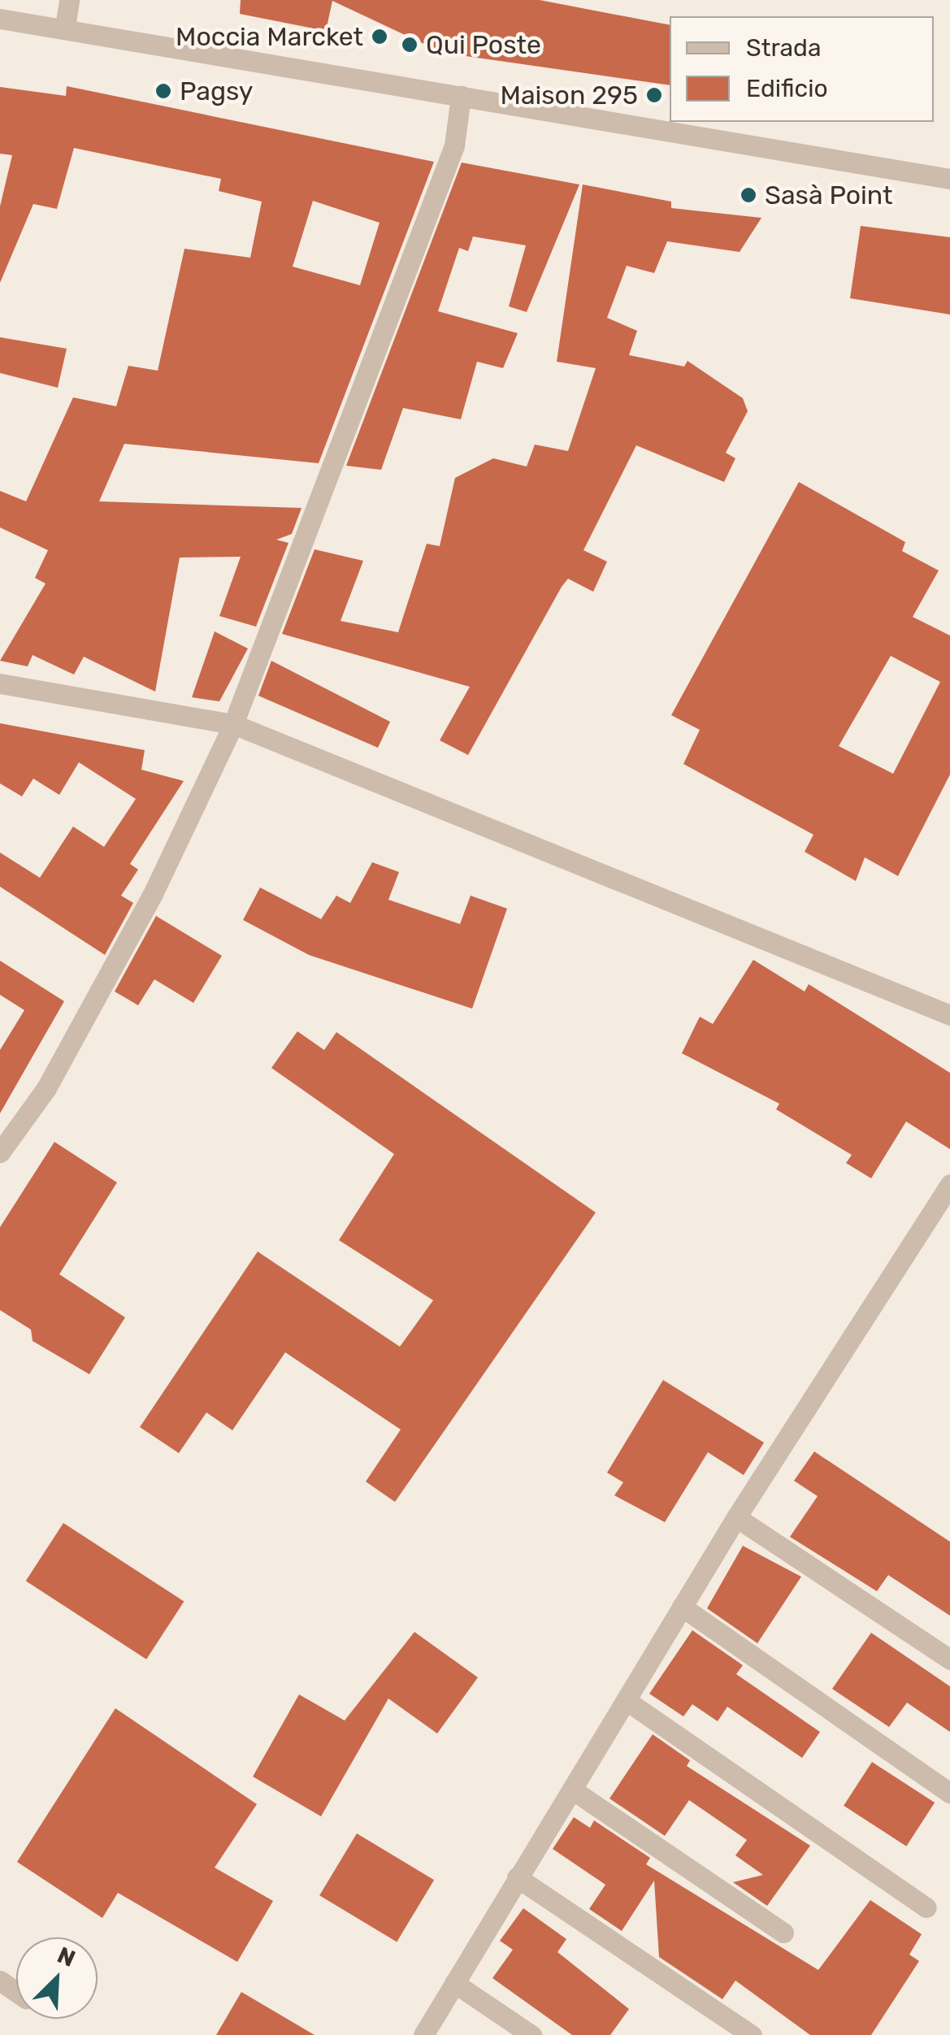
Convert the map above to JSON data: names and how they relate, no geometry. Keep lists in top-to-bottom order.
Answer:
{
  "places": [
    "Moccia Marcket",
    "Qui Poste",
    "Pagsy",
    "Maison 295",
    "Sasà Point"
  ],
  "legend": ["Strada", "Edificio"],
  "north": "top right"
}
